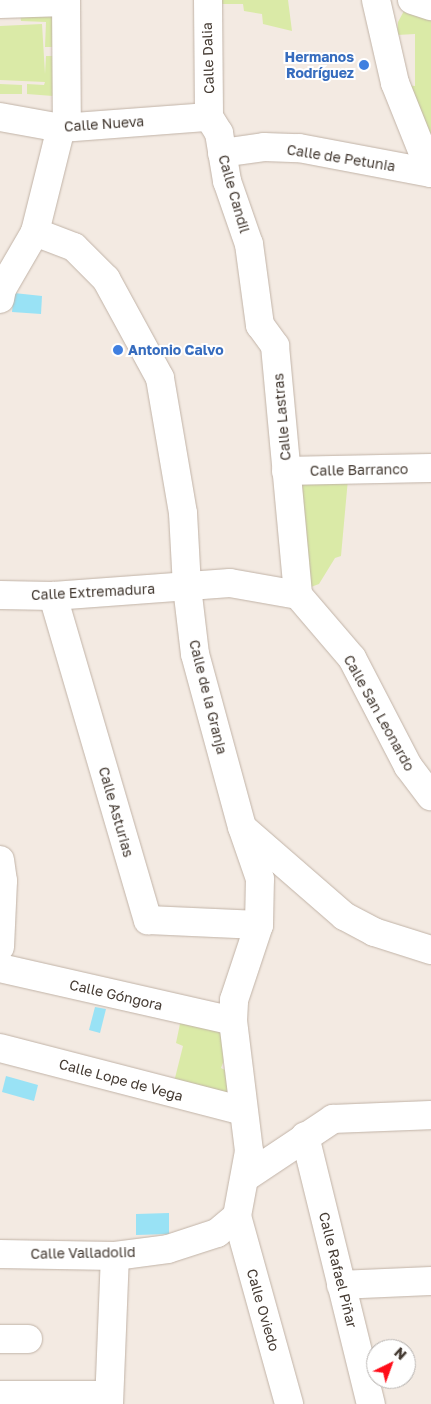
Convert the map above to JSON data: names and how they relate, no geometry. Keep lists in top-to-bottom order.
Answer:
{
  "streets": {
    "street": [
      "Calle Dalia",
      "Calle Nueva",
      "Calle de Petunia",
      "Calle Candil",
      "Calle Lastras",
      "Calle Barranco",
      "Calle Extremadura",
      "Calle de la Granja",
      "Calle San Leonardo",
      "Calle Asturias",
      "Calle Góngora",
      "Calle Lope de Vega",
      "Calle Valladolid",
      "Calle Rafael Piñar",
      "Calle Oviedo"
    ]
  },
  "crossings": [
    ["Calle Dalia", "Calle Nueva"],
    ["Calle Dalia", "Calle Candil"],
    ["Calle Nueva", "Calle Candil"],
    ["Calle de Petunia", "Calle Candil"],
    ["Calle Candil", "Calle Lastras"],
    ["Calle Lastras", "Calle Barranco"],
    ["Calle Lastras", "Calle San Leonardo"],
    ["Calle Extremadura", "Calle de la Granja"],
    ["Calle Extremadura", "Calle Asturias"],
    ["Calle de la Granja", "Calle Asturias"],
    ["Calle de la Granja", "Calle Góngora"],
    ["Calle de la Granja", "Calle Lope de Vega"],
    ["Calle Valladolid", "Calle Oviedo"]
  ],
  "places": ["Hermanos Rodríguez", "Antonio Calvo"],
  "north": "top right"
}
